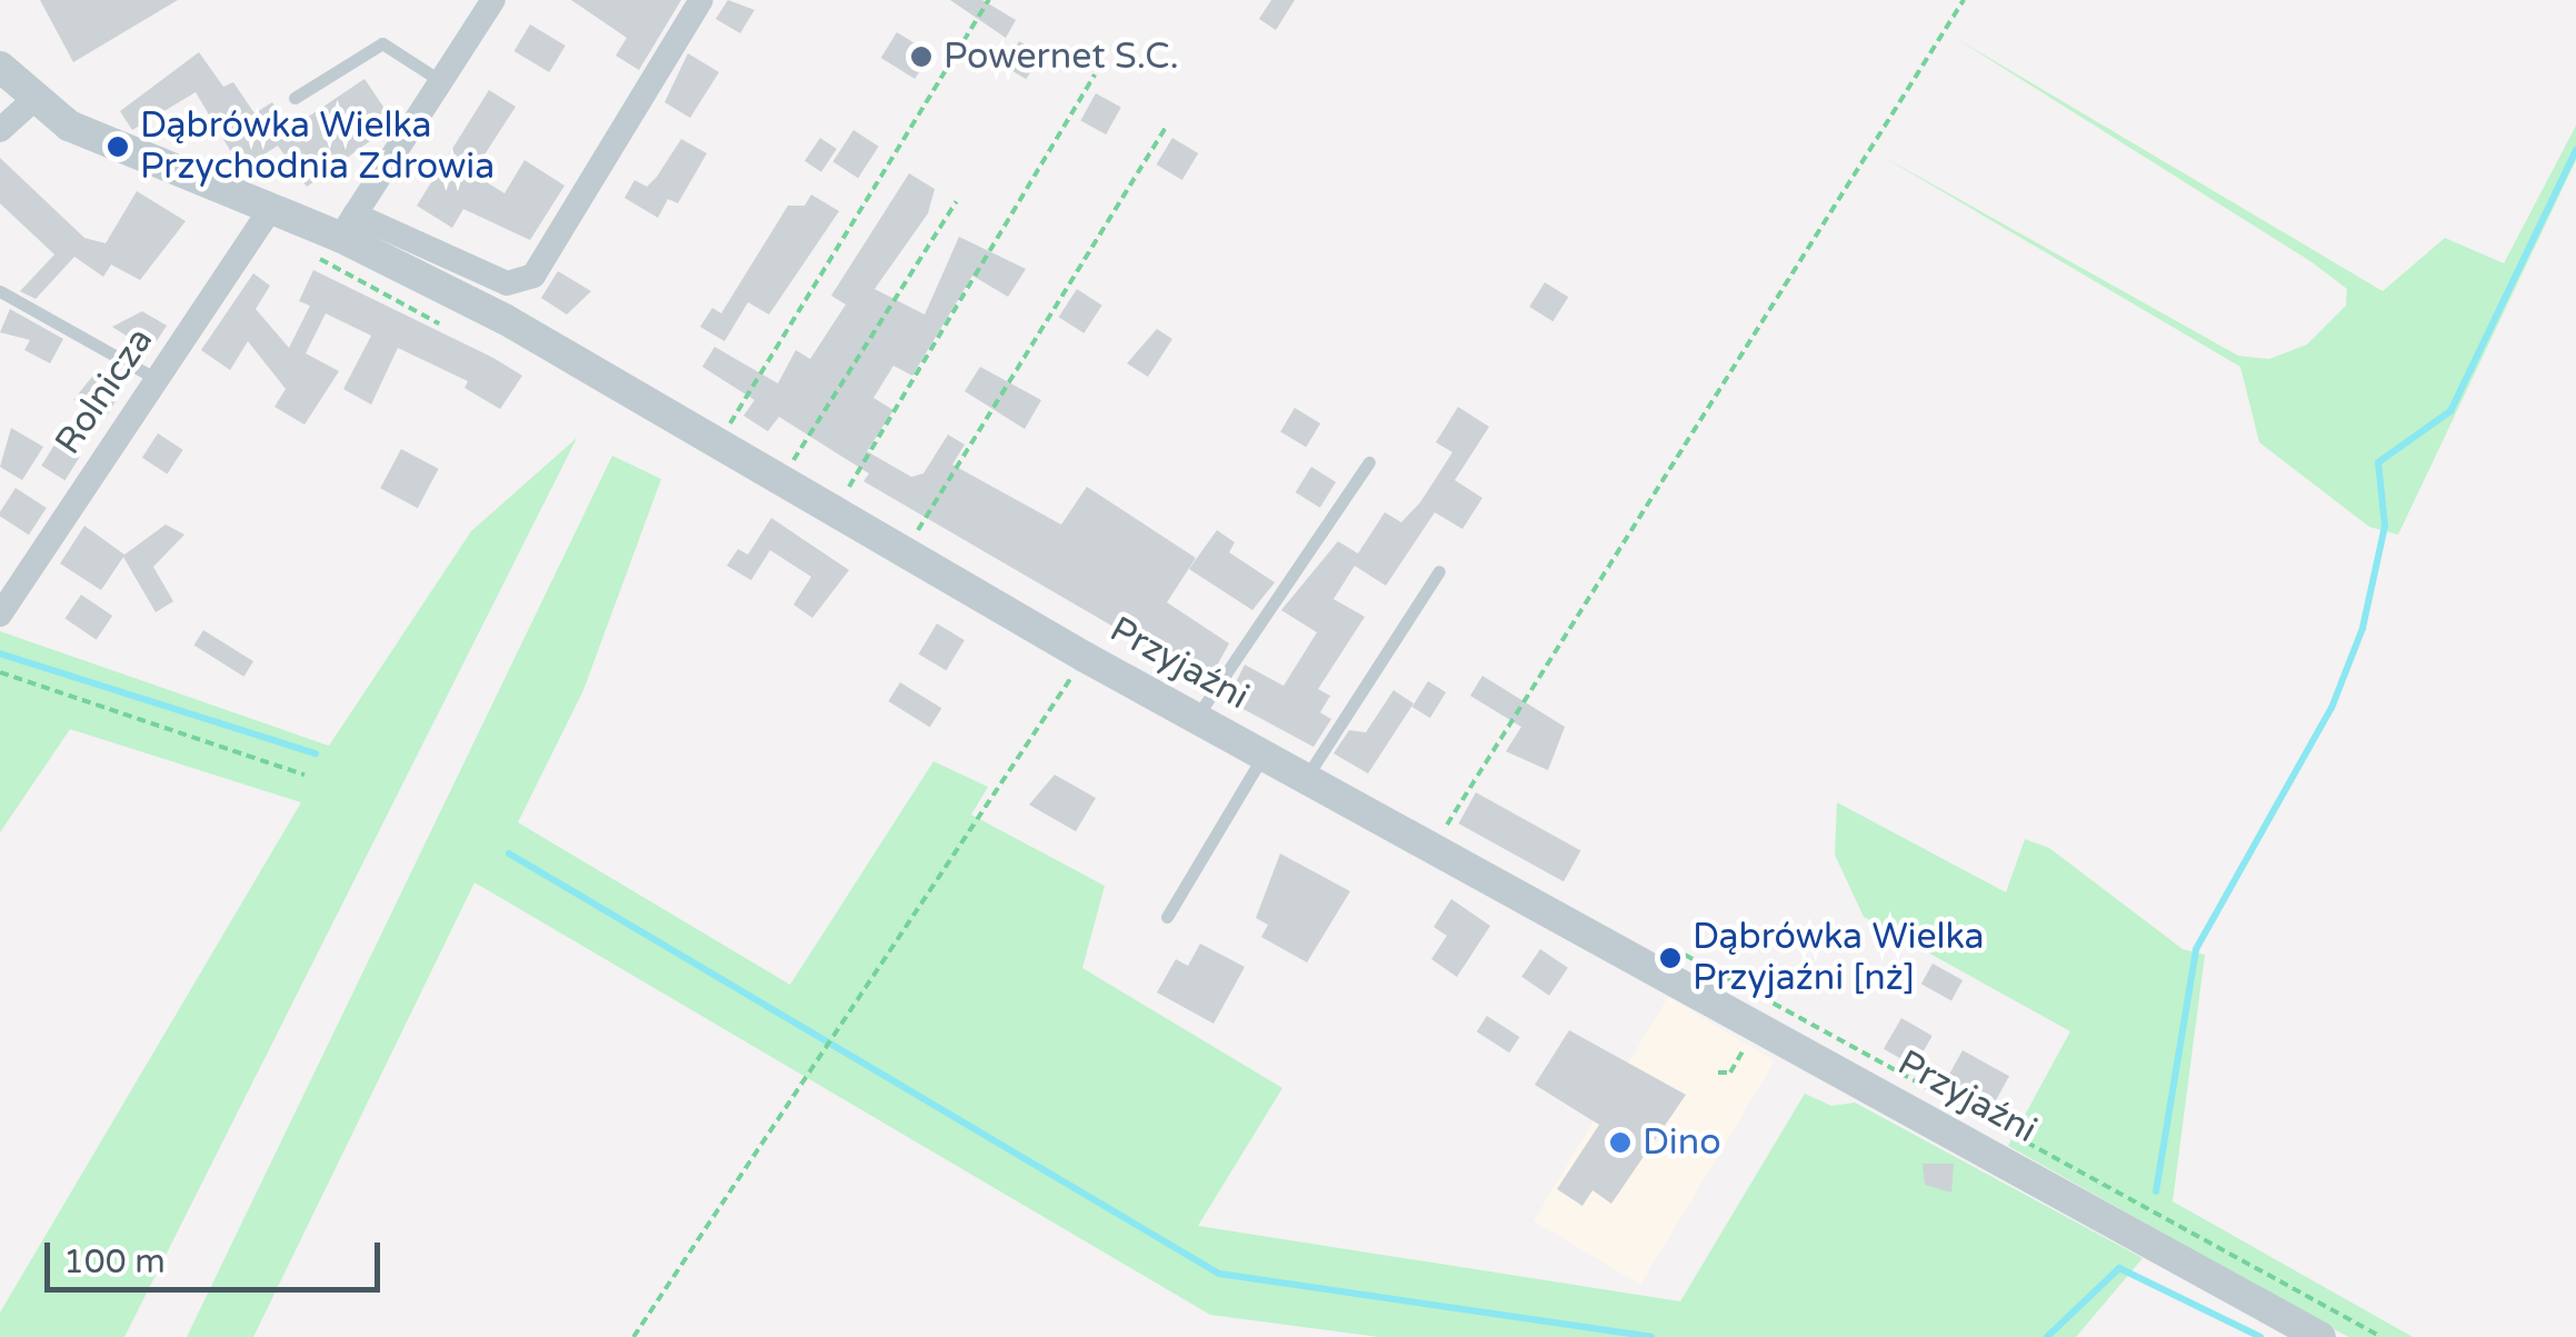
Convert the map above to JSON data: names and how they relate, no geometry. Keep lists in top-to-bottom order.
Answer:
{
  "streets": {
    "street": ["Rolnicza", "Przyjaźni"]
  },
  "crossings": [
    ["Rolnicza", "Przyjaźni"]
  ],
  "places": [
    "Powernet S.C.",
    "Dąbrówka Wielka Przychodnia Zdrowia",
    "Dąbrówka Wielka Przyjaźni [nż]",
    "Dino"
  ],
  "scale_bar": "100 m"
}
